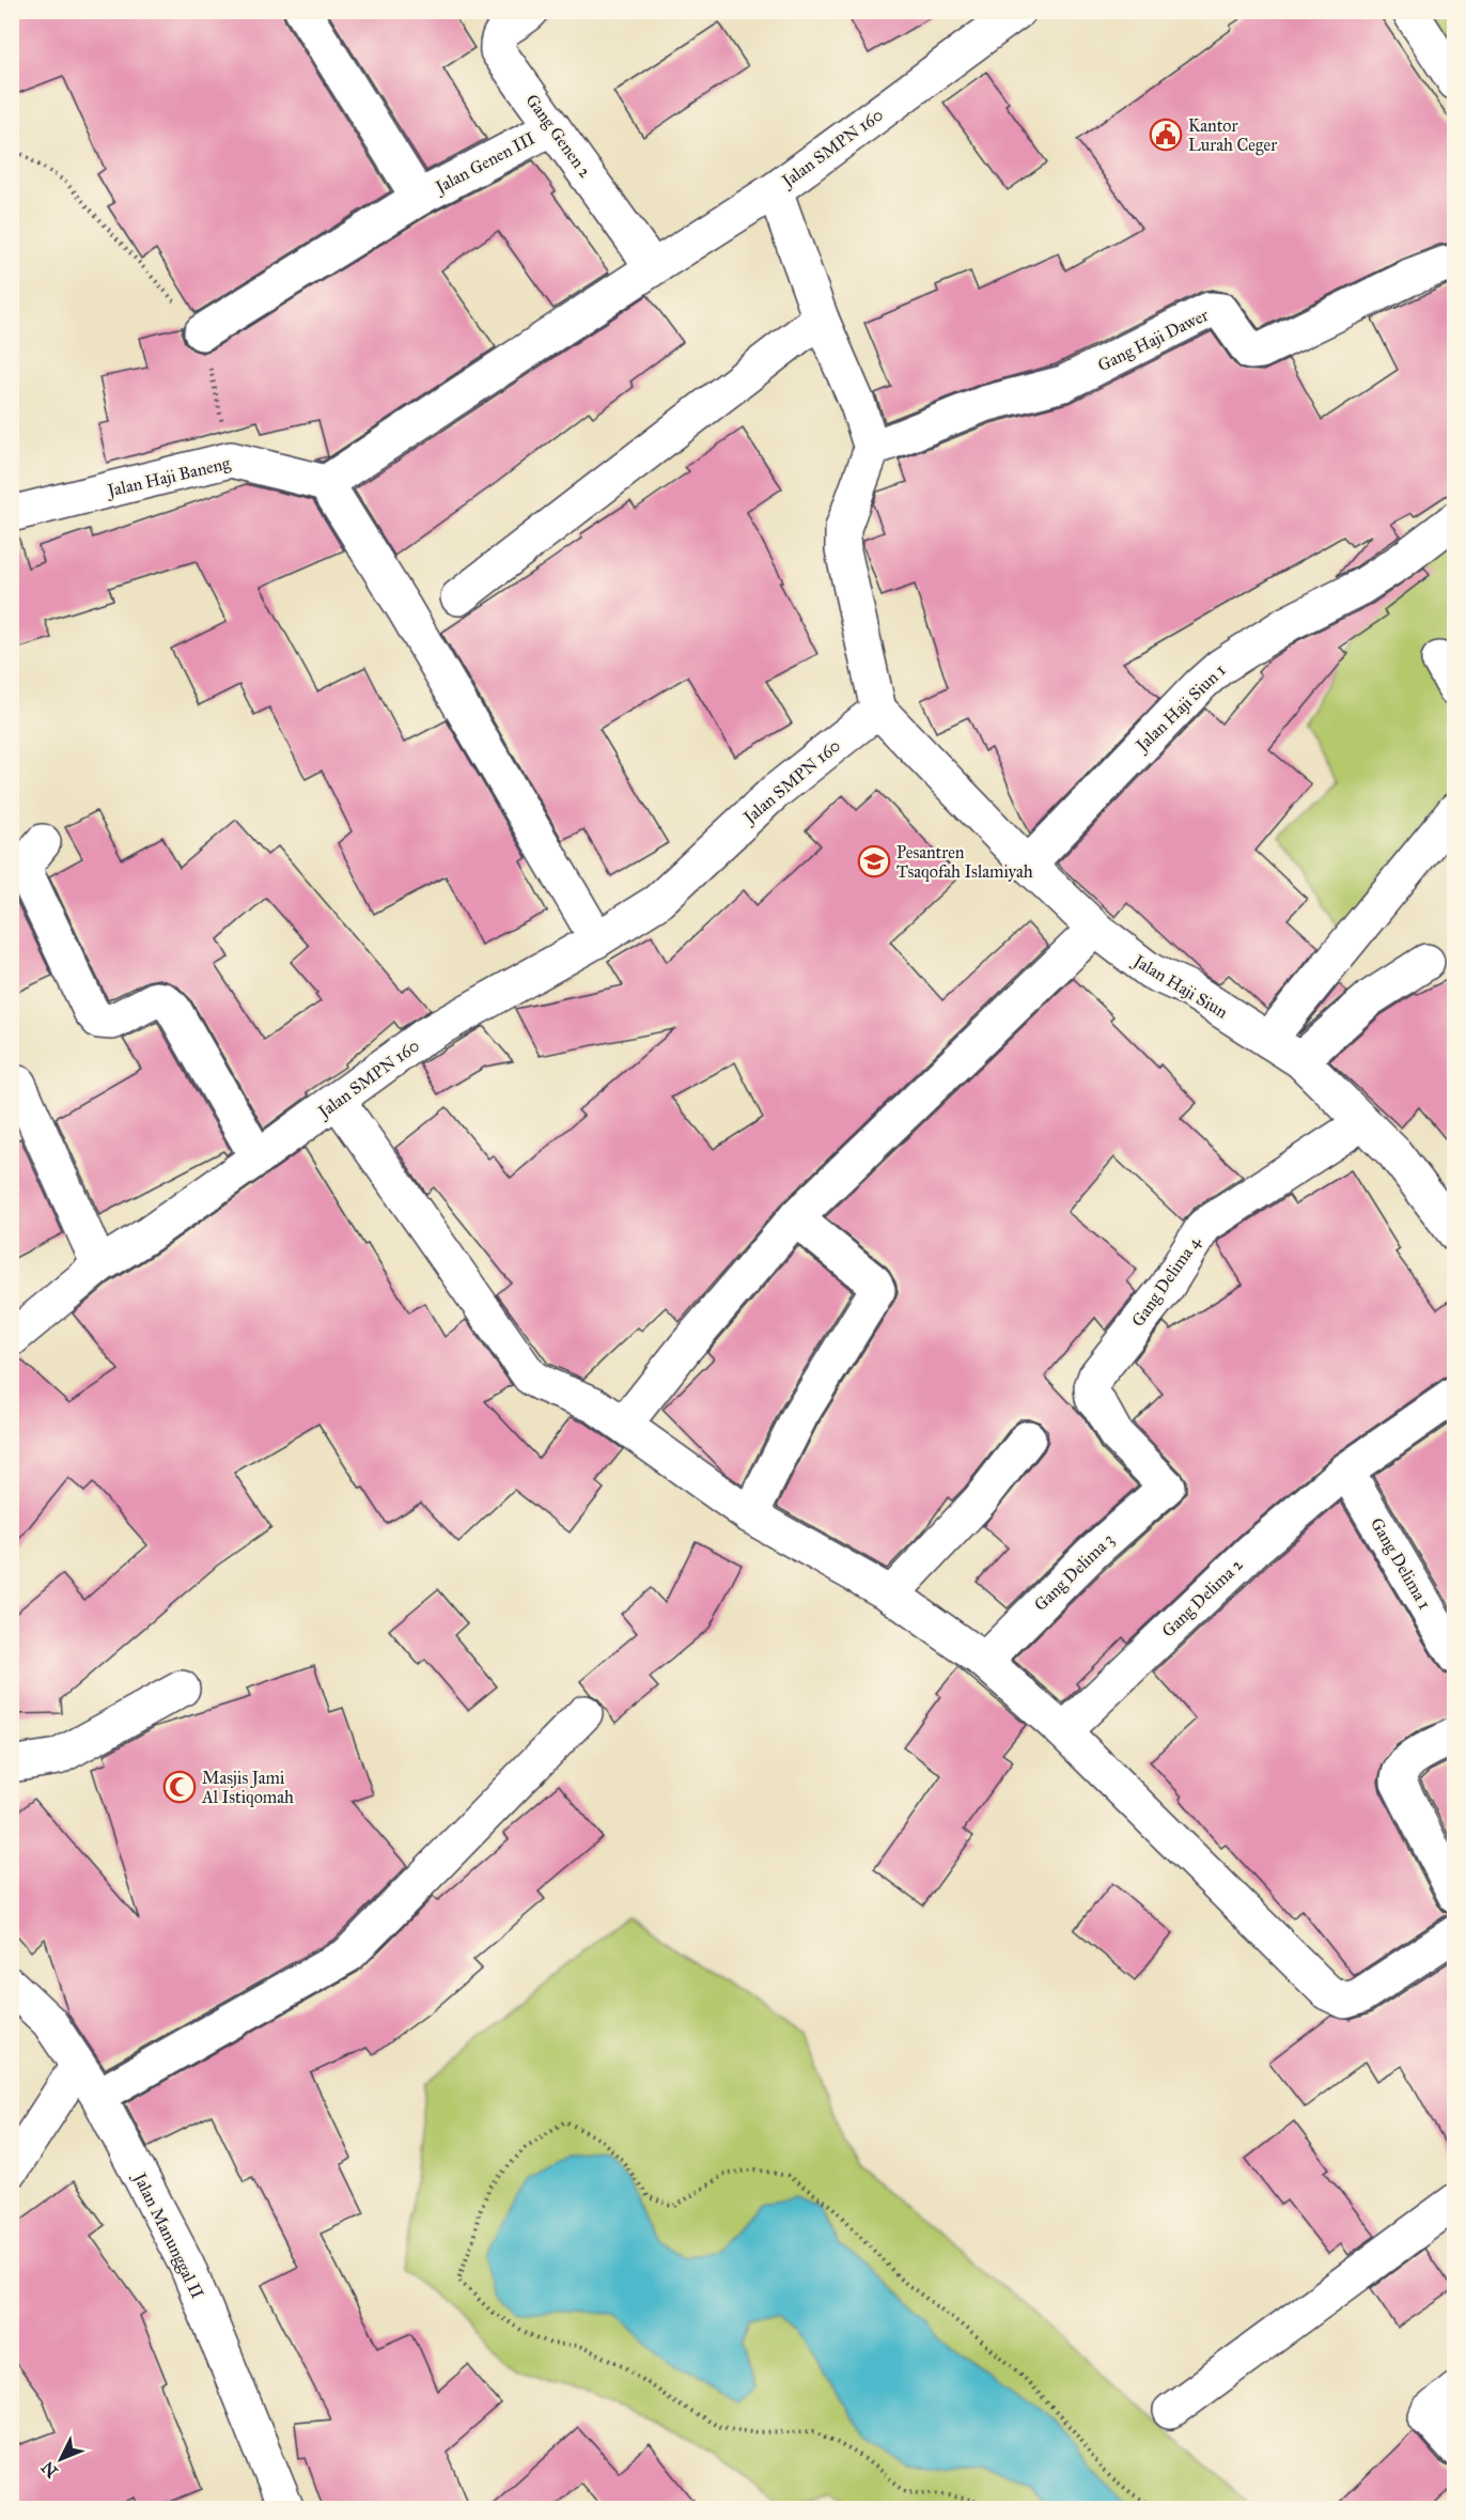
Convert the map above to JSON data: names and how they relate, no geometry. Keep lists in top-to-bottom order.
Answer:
{
  "streets": {
    "street": [
      "Gang Genen 2",
      "Jalan SMPN 160",
      "Jalan Genen III",
      "Gang Haji Dawer",
      "Jalan Haji Baneng",
      "Jalan Haji Siun 1",
      "Jalan Haji Siun",
      "Gang Delima 4",
      "Gang Delima 1",
      "Gang Delima 3",
      "Gang Delima 2",
      "Jalan Manunggal II"
    ]
  },
  "crossings": [
    ["Gang Genen 2", "Jalan Genen III"],
    ["Jalan SMPN 160", "Gang Haji Dawer"],
    ["Jalan SMPN 160", "Jalan Haji Siun"],
    ["Jalan Haji Siun 1", "Jalan Haji Siun"],
    ["Jalan Haji Siun", "Gang Delima 4"],
    ["Gang Delima 4", "Gang Delima 3"],
    ["Gang Delima 1", "Gang Delima 2"]
  ],
  "places": {
    "public building": ["Kantor Lurah Ceger"],
    "school or university": ["Pesantren Tsaqofah Islamiyah"],
    "mosque": ["Masjis Jami Al Istiqomah"]
  },
  "north": "bottom left"
}
